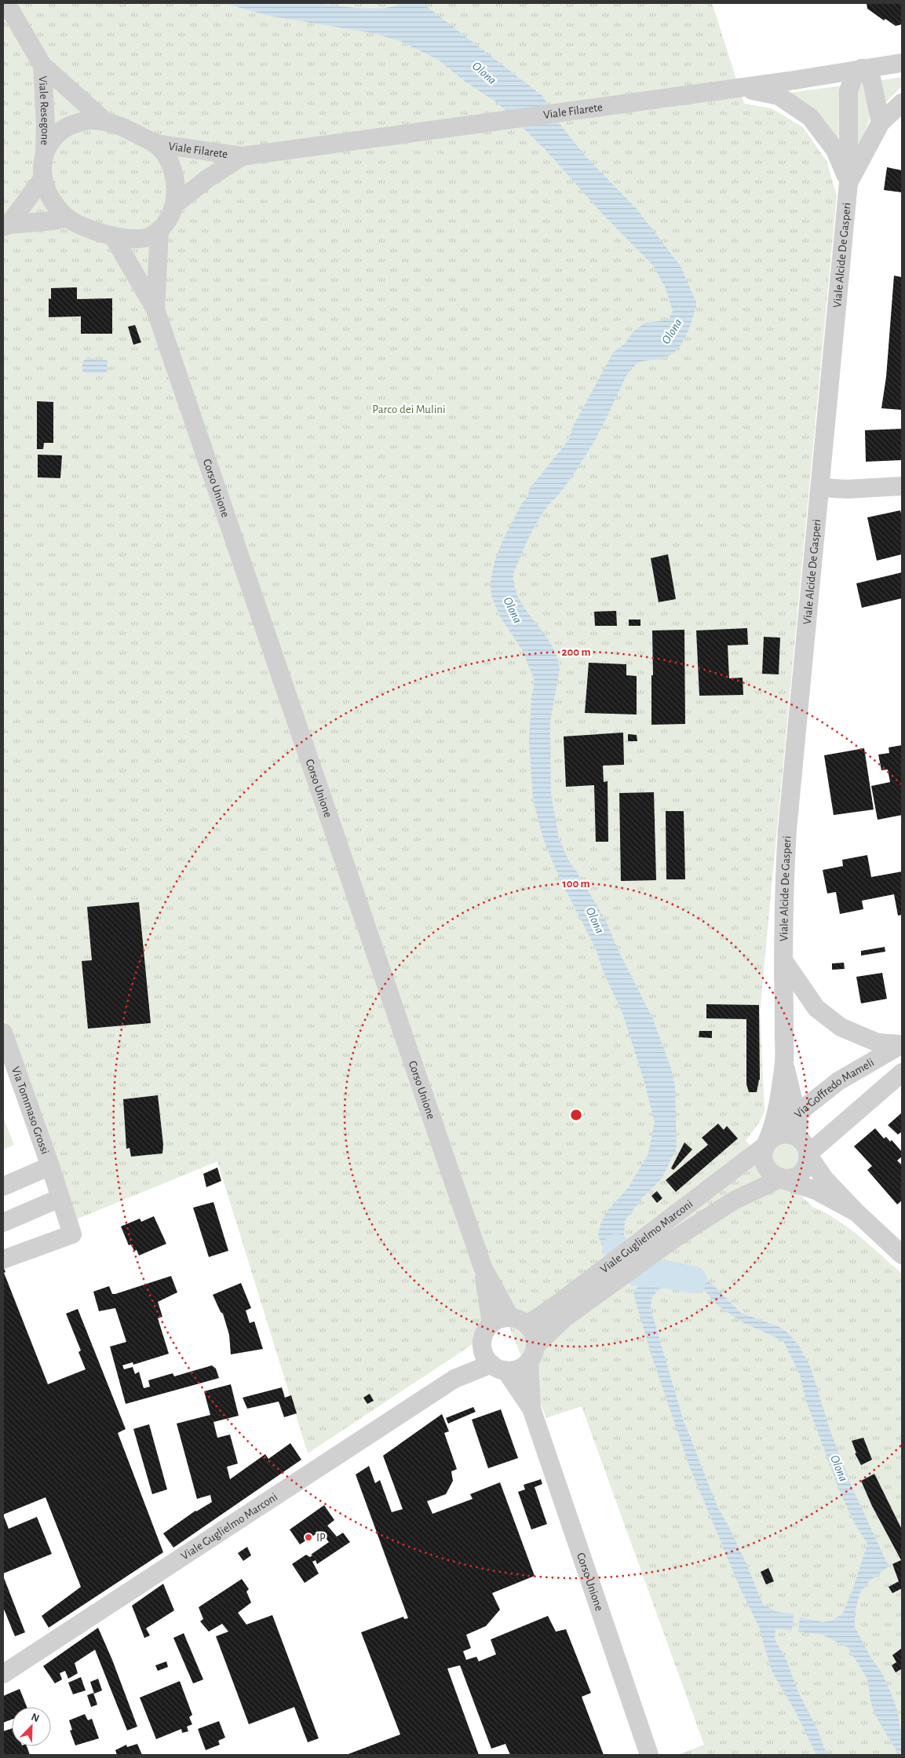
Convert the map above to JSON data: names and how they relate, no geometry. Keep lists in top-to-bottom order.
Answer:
{
  "streets": {
    "street": [
      "Viale Resegone",
      "Viale Filarete",
      "Viale Alcide De Gasperi",
      "Corso Unione",
      "Via Goffredo Mameli",
      "Via Tommaso Grossi",
      "Viale Guglielmo Marconi"
    ]
  },
  "crossings": [
    ["Viale Resegone", "Viale Filarete"],
    ["Viale Resegone", "Corso Unione"],
    ["Viale Filarete", "Viale Alcide De Gasperi"],
    ["Viale Filarete", "Corso Unione"],
    ["Viale Alcide De Gasperi", "Via Goffredo Mameli"],
    ["Corso Unione", "Viale Guglielmo Marconi"],
    ["Via Goffredo Mameli", "Viale Guglielmo Marconi"]
  ],
  "water": ["Olona"],
  "parks": ["Parco dei Mulini"],
  "places": ["IP"],
  "north": "top right",
  "rings": ["200 m", "100 m"]
}
